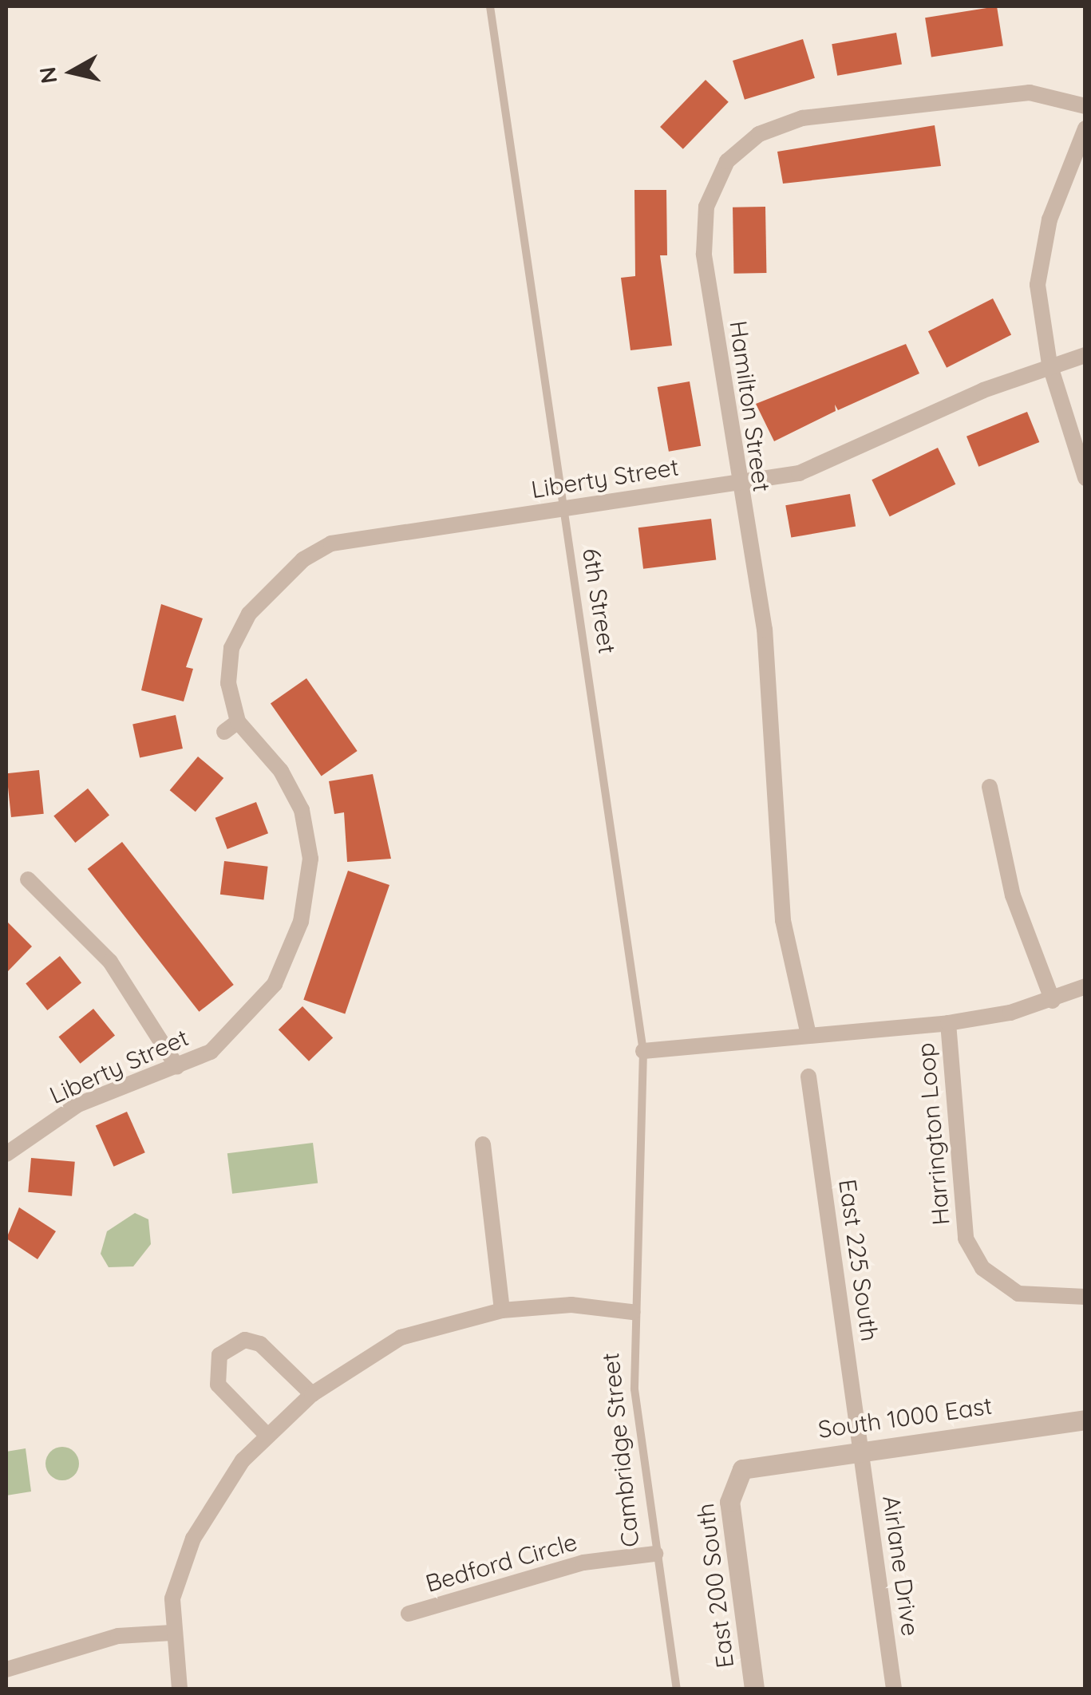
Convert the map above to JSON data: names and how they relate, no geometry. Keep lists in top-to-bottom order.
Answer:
{
  "streets": {
    "street": [
      "Hamilton Street",
      "Liberty Street",
      "Harrington Loop",
      "East 225 South",
      "South 1000 East",
      "Bedford Circle",
      "Airlane Drive",
      "East 200 South"
    ],
    "lane": ["6th Street", "Cambridge Street"]
  },
  "crossings": [
    ["Hamilton Street", "Liberty Street"],
    ["Liberty Street", "6th Street"],
    ["6th Street", "Cambridge Street"],
    ["East 225 South", "South 1000 East"],
    ["East 225 South", "Airlane Drive"],
    ["South 1000 East", "Airlane Drive"],
    ["South 1000 East", "East 200 South"],
    ["Cambridge Street", "Bedford Circle"]
  ],
  "north": "left"
}
